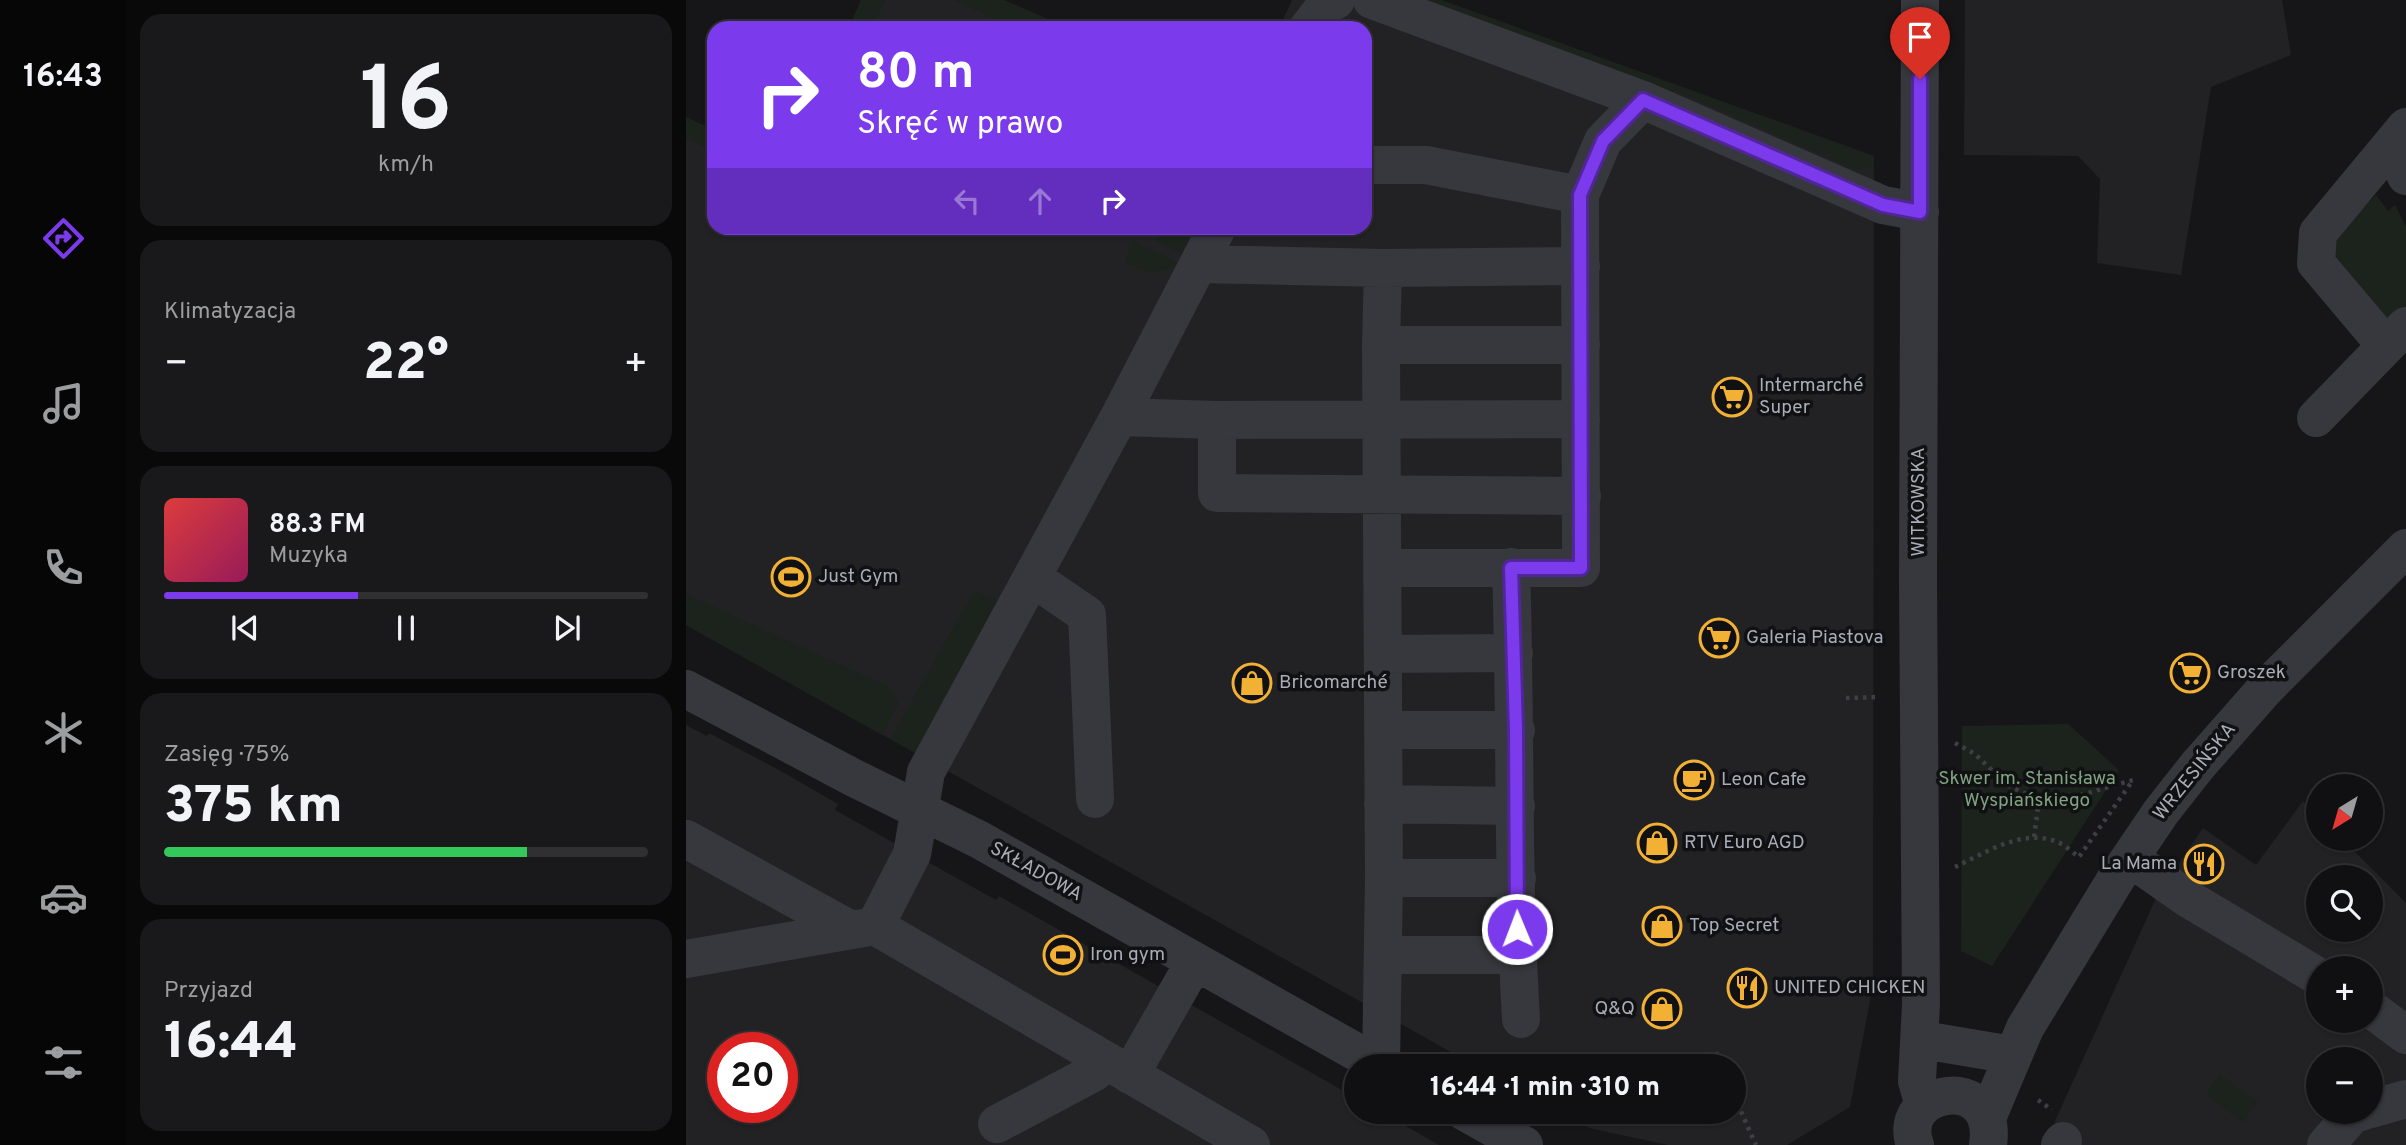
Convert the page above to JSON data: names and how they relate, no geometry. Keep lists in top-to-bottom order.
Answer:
{
  "streets": {
    "street": ["WITKOWSKA", "WRZESIŃSKA", "SKŁADOWA"]
  },
  "crossings": [
    ["WITKOWSKA", "WRZESIŃSKA"]
  ],
  "parks": ["Skwer im. Stanisława Wyspiańskiego"],
  "places": {
    "supermarket": ["Intermarché Super", "Galeria Piastova", "Groszek"],
    "sports": ["Just Gym", "Iron gym"],
    "shop": [
      "Bricomarché",
      "RTV Euro AGD",
      "Top Secret",
      "Q&Q"
    ],
    "cafe": ["Leon Cafe"],
    "restaurant": ["La Mama", "UNITED CHICKEN"]
  },
  "north": "bottom left",
  "page": {
    "tabs": "16:43",
    "tile": [
      ["16", "km/h"],
      "Klimatyzacja",
      ["Zasięg · 75%", "375 km"],
      ["Przyjazd", "16:44"]
    ],
    "turn": ["80 m", "Skręć w prawo"],
    "heat": ["−", "22°", "+"],
    "song": ["88.3 FM", "Muzyka"],
    "map_buttons": ["+", "−"],
    "limit": "20",
    "trip": "16:44 · 1 min · 310 m"
  }
}
